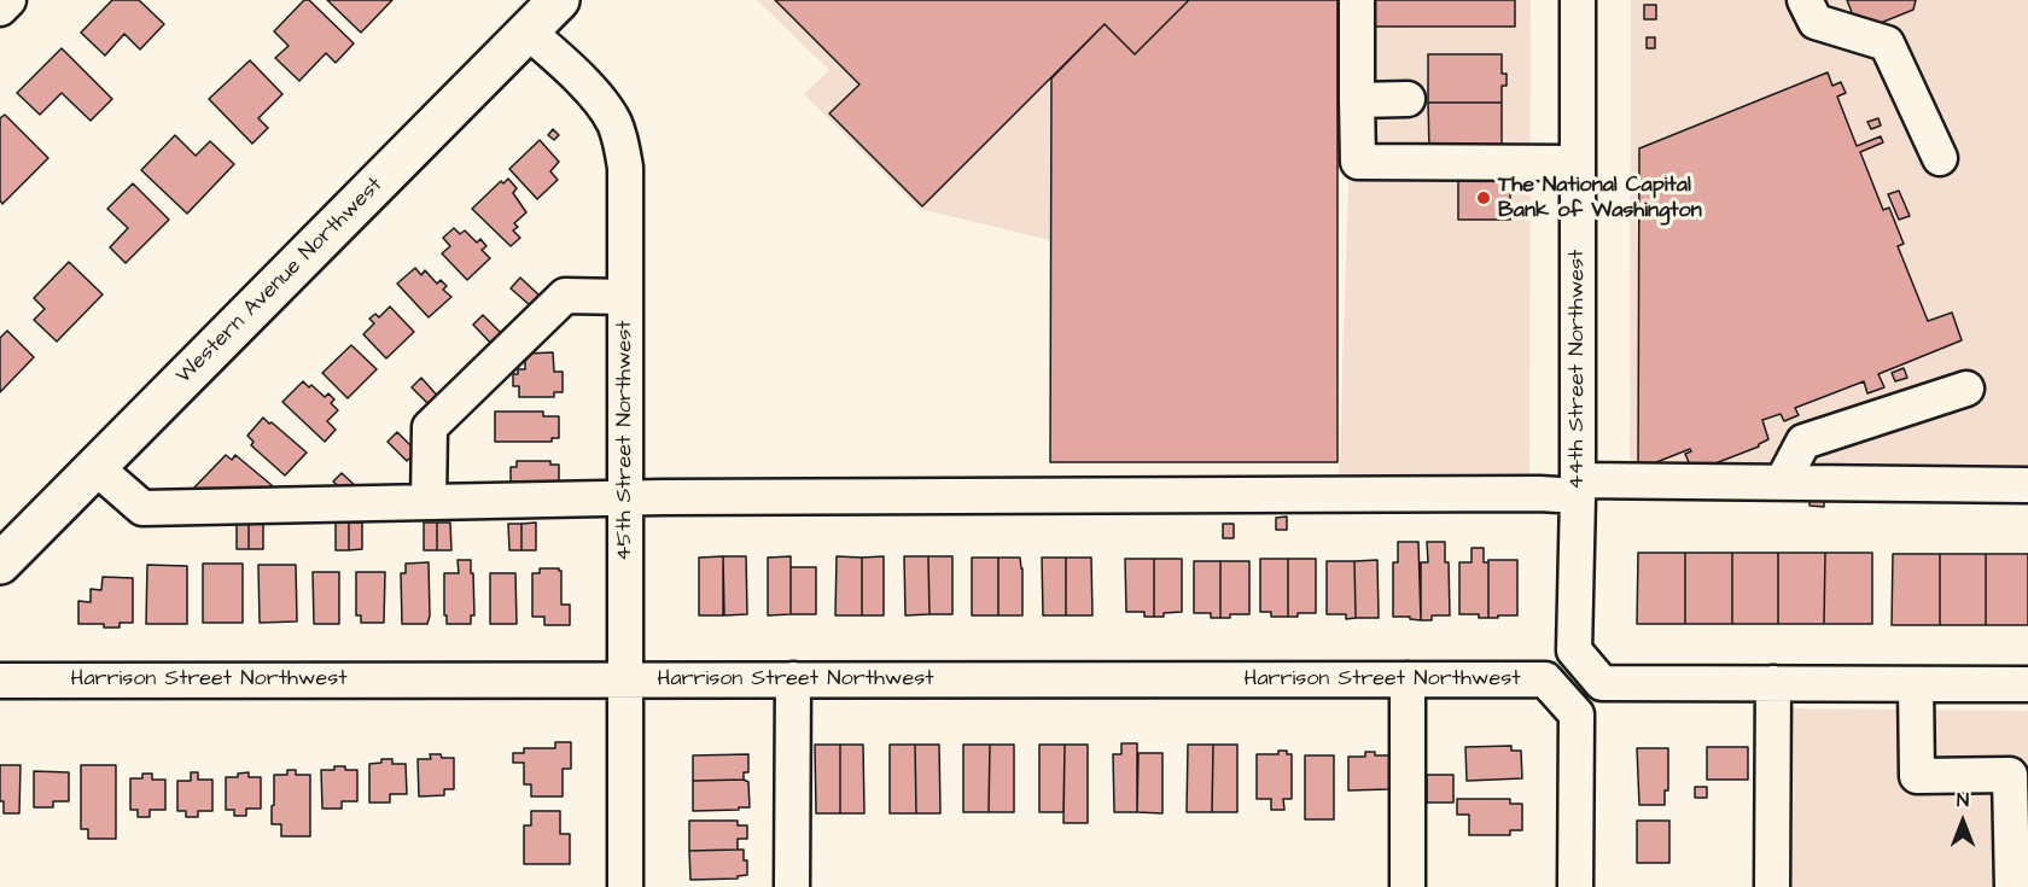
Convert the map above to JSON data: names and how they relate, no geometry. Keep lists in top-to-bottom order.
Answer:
{
  "streets": {
    "main road": ["Western Avenue Northwest"],
    "street": ["44th Street Northwest", "45th Street Northwest", "Harrison Street Northwest"]
  },
  "crossings": [
    ["Western Avenue Northwest", "45th Street Northwest"],
    ["45th Street Northwest", "Harrison Street Northwest"]
  ],
  "places": ["The National Capital Bank of Washington"],
  "north": "top"
}
